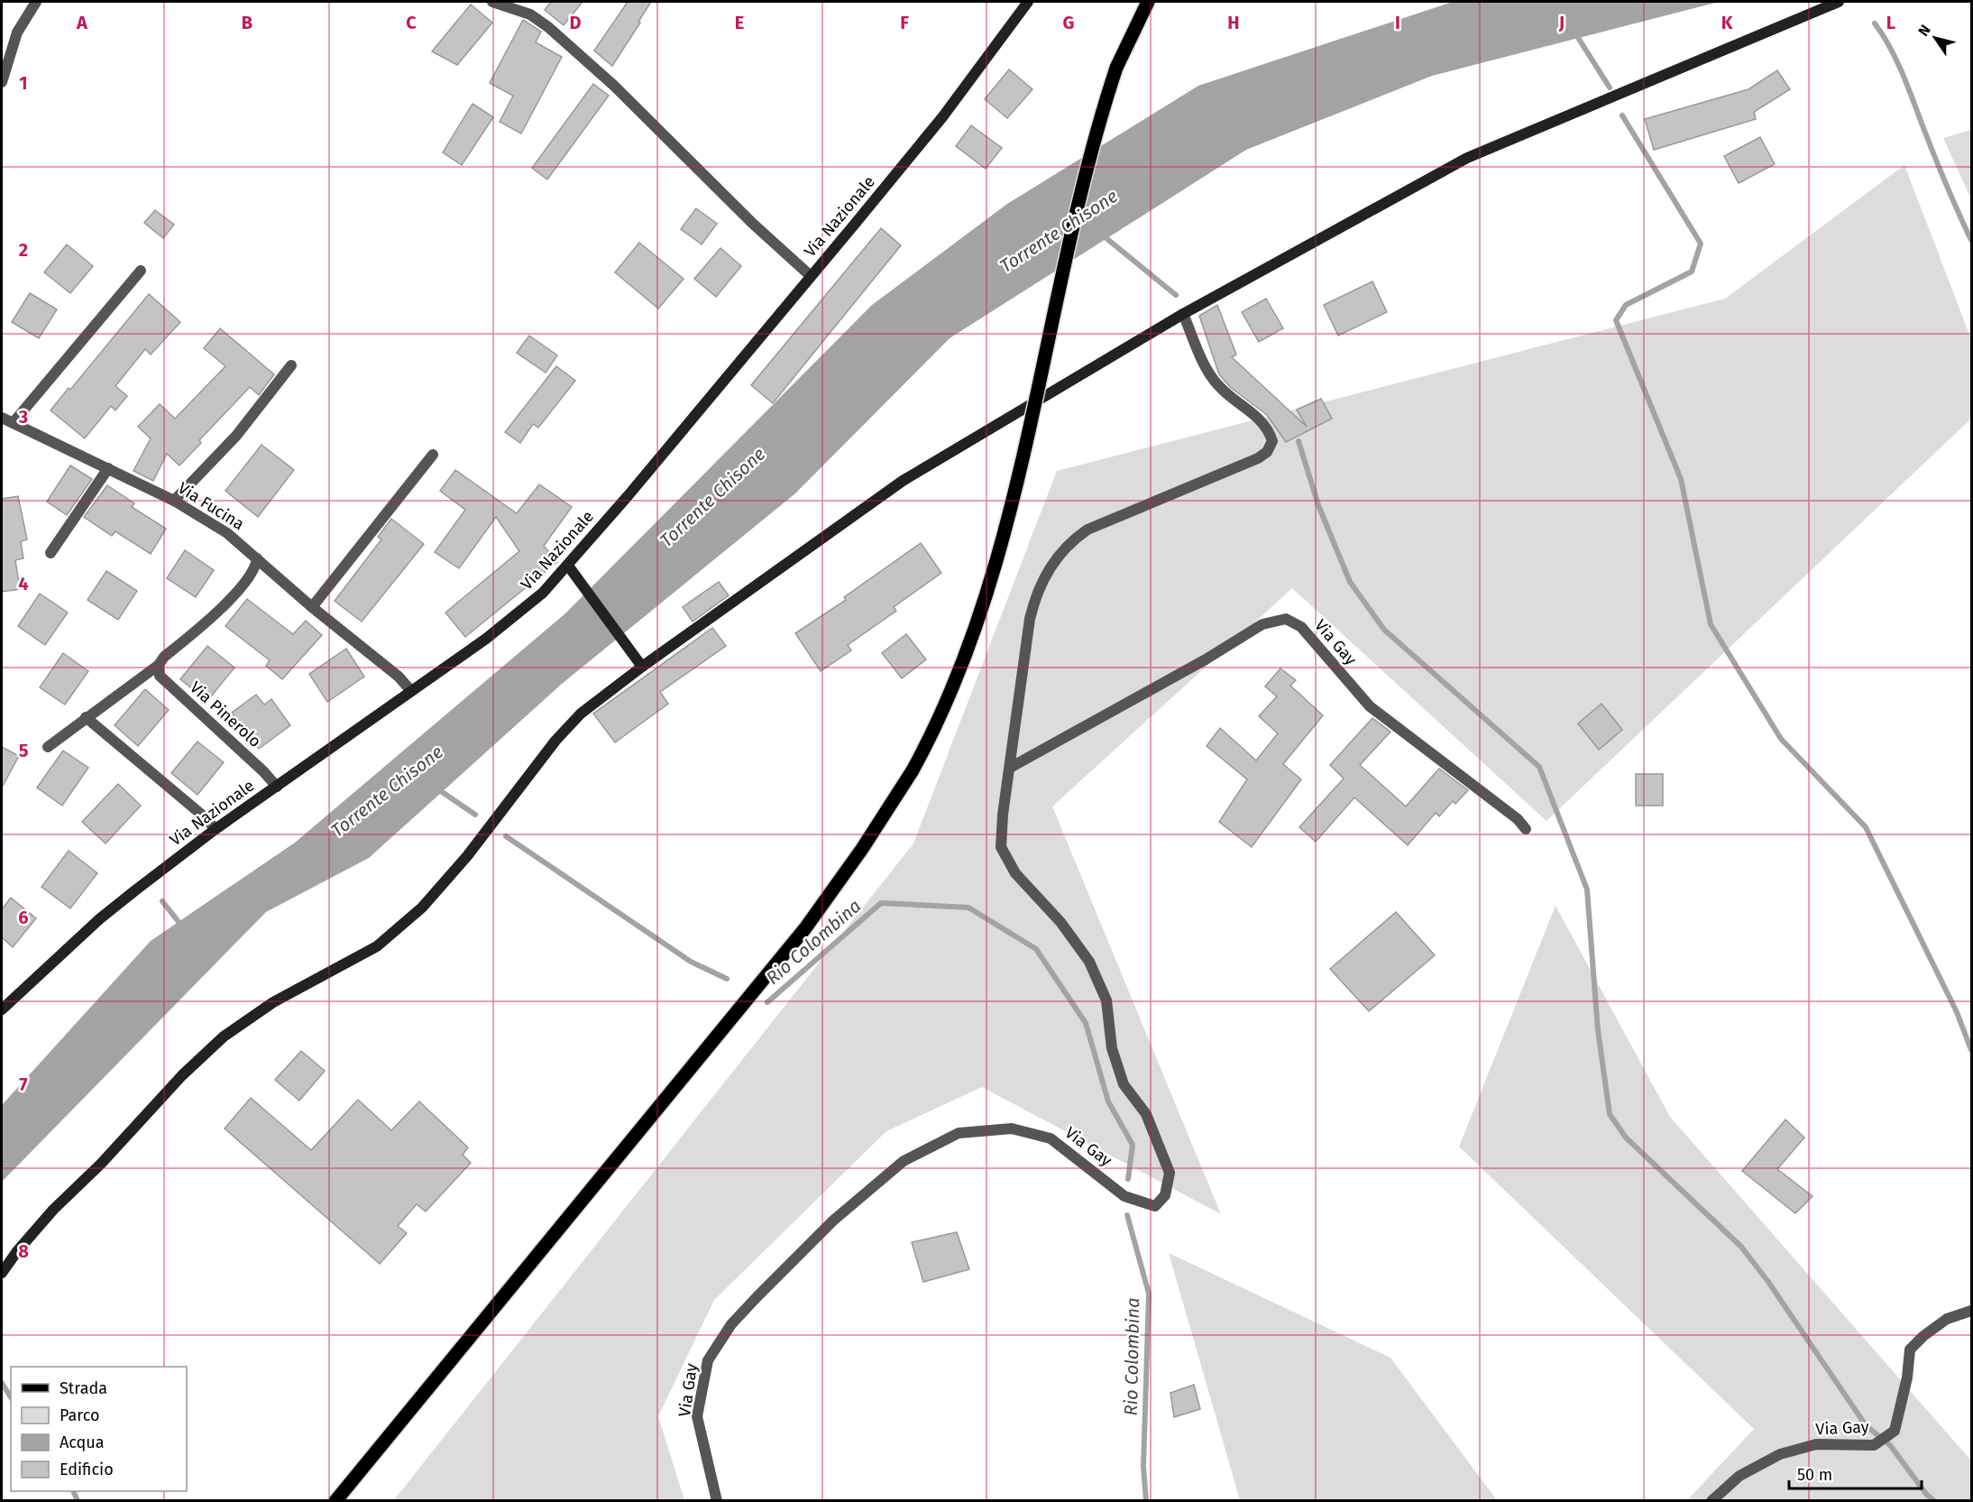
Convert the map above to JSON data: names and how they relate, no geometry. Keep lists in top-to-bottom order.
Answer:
{
  "streets": {
    "street": [
      "Via Nazionale",
      "Via Fucina",
      "Via Gay",
      "Via Pinerolo"
    ]
  },
  "crossings": [
    ["Via Nazionale", "Via Fucina"],
    ["Via Nazionale", "Via Pinerolo"]
  ],
  "water": ["Torrente Chisone", "Rio Colombina"],
  "legend": [
    "Strada",
    "Parco",
    "Acqua",
    "Edificio"
  ],
  "scale_bar": "50 m",
  "north": "top left",
  "grid": {
    "columns": [
      "A",
      "B",
      "C",
      "D",
      "E",
      "F",
      "G",
      "H",
      "I",
      "J",
      "K",
      "L"
    ],
    "rows": [
      "1",
      "2",
      "3",
      "4",
      "5",
      "6",
      "7",
      "8"
    ]
  }
}
